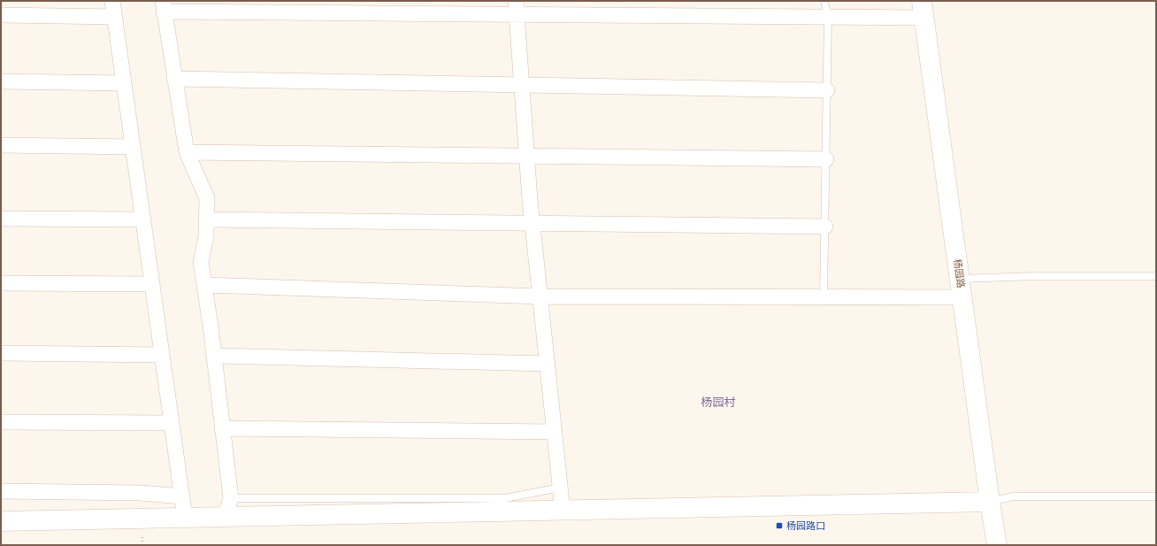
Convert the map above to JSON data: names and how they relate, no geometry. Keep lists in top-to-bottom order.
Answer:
{
  "streets": {
    "street": ["杨园路"]
  },
  "districts": ["杨园村"],
  "places": {
    "transit": ["杨园路口"]
  }
}
